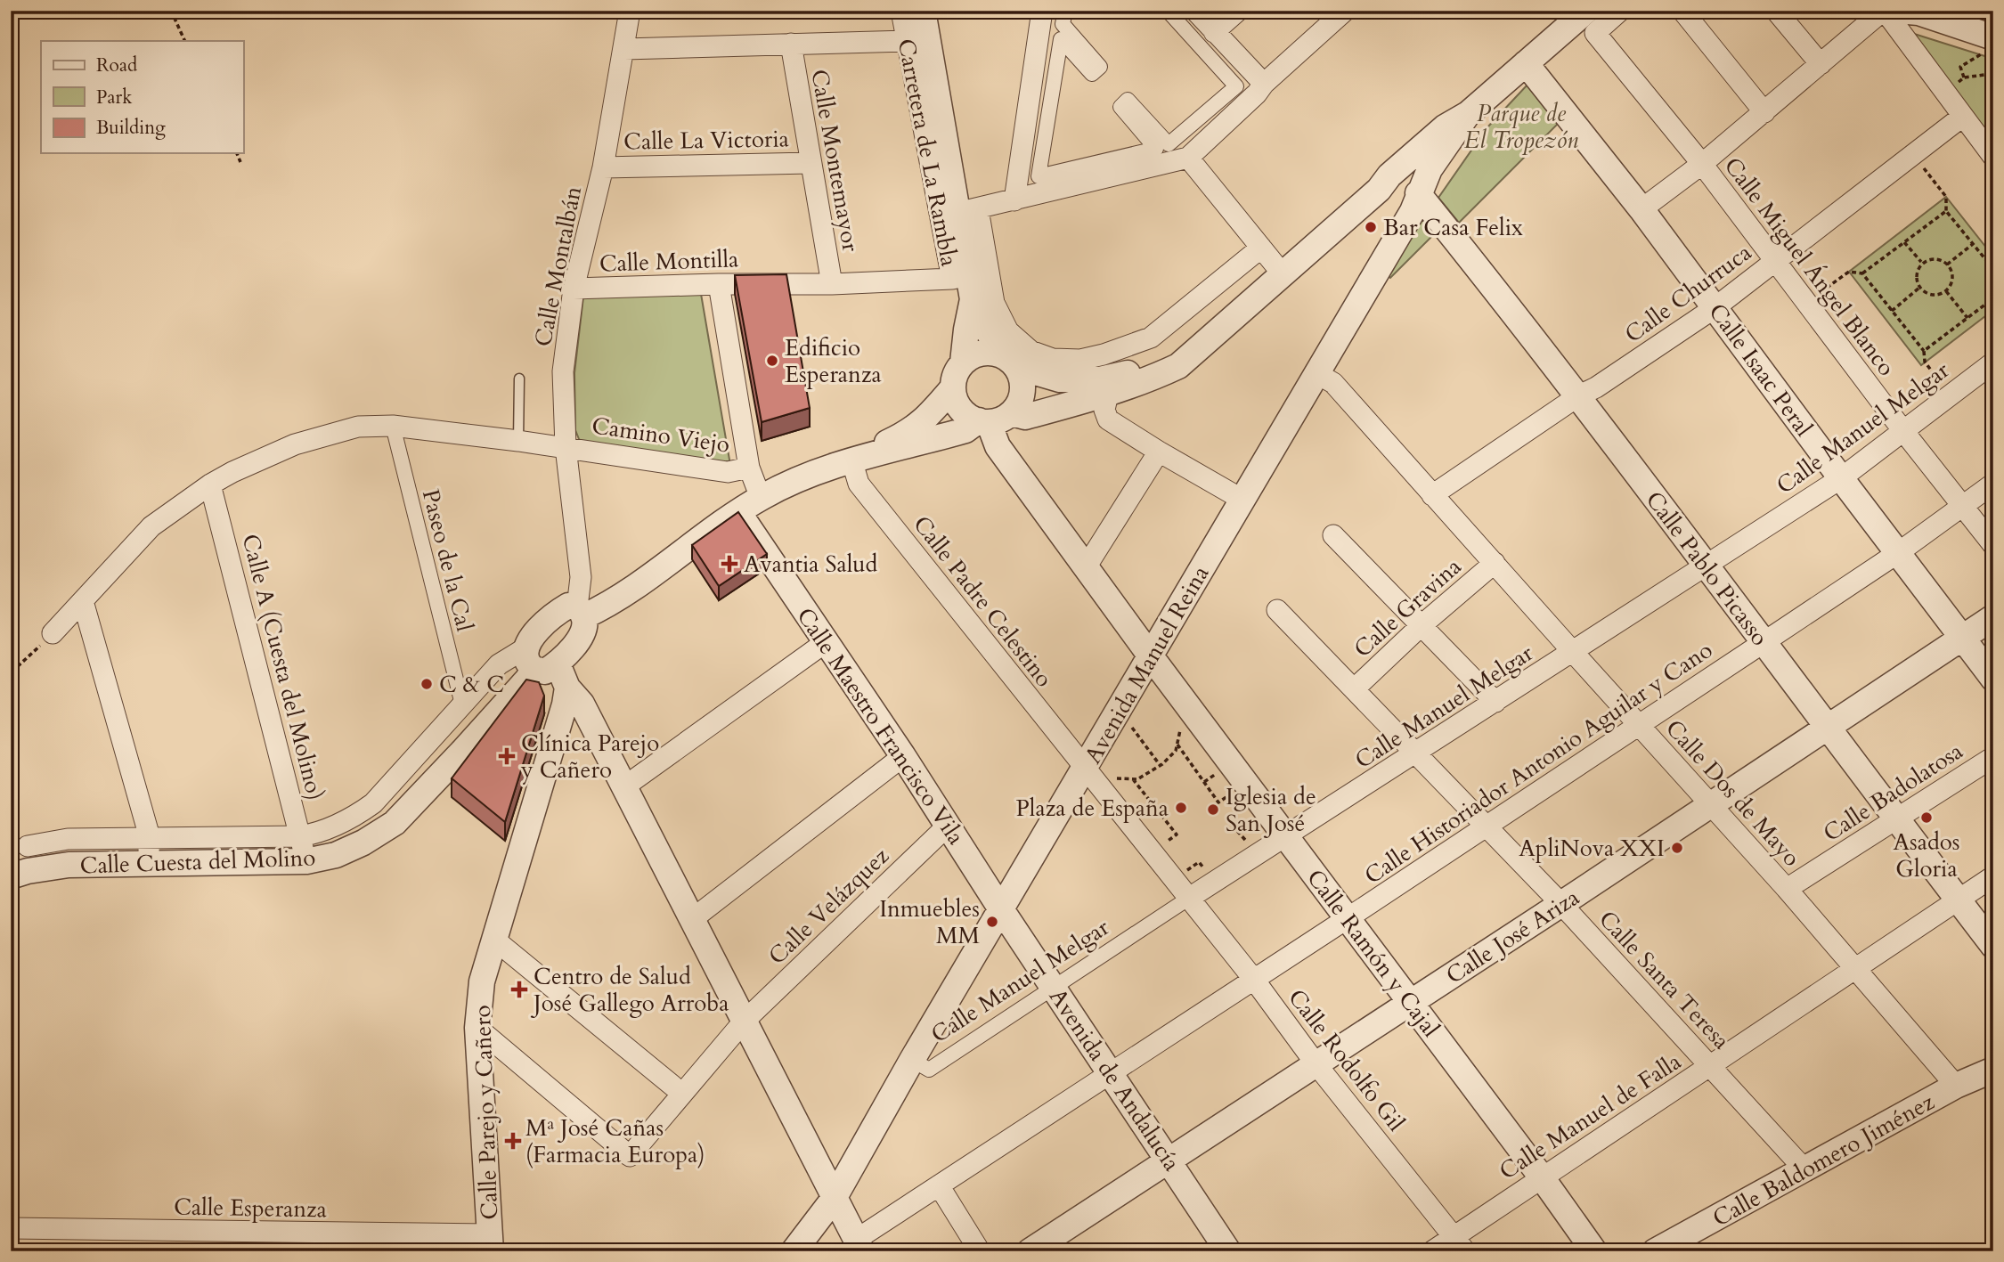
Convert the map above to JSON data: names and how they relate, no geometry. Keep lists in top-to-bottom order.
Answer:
{
  "streets": {
    "street": [
      "Calle La Victoria",
      "Carretera de La Rambla",
      "Calle Montemayor",
      "Calle Montilla",
      "Calle Montalbán",
      "Calle Miguel Ángel Blanco",
      "Calle Churruca",
      "Calle Isaac Peral",
      "Calle Manuel Melgar",
      "Camino Viejo",
      "Paseo de la Cal",
      "Calle Pablo Picasso",
      "Calle Padre Celestino",
      "Calle Gravina",
      "Avenida Manuel Reina",
      "Calle A (Cuesta del Molino)",
      "Calle Maestro Francisco Vila",
      "Calle Historiador Antonio Aguilar y Cano",
      "Calle Badolatosa",
      "Calle Dos de Mayo",
      "Calle Cuesta del Molino",
      "Calle Velázquez",
      "Calle José Ariza",
      "Calle Ramón y Cajal",
      "Calle Santa Teresa",
      "Calle Rodolfo Gil",
      "Avenida de Andalucía",
      "Calle Parejo y Cañero",
      "Calle Manuel de Falla",
      "Calle Baldomero Jiménez",
      "Calle Esperanza"
    ]
  },
  "crossings": [
    ["Calle La Victoria", "Calle Montemayor"],
    ["Calle La Victoria", "Calle Montalbán"],
    ["Carretera de La Rambla", "Calle Montilla"],
    ["Carretera de La Rambla", "Calle Ramón y Cajal"],
    ["Calle Montemayor", "Calle Montilla"],
    ["Calle Montilla", "Calle Montalbán"],
    ["Calle Montalbán", "Camino Viejo"],
    ["Calle Miguel Ángel Blanco", "Calle Churruca"],
    ["Calle Miguel Ángel Blanco", "Calle Manuel Melgar"],
    ["Calle Miguel Ángel Blanco", "Calle Historiador Antonio Aguilar y Cano"],
    ["Calle Churruca", "Calle Isaac Peral"],
    ["Calle Churruca", "Calle Pablo Picasso"],
    ["Calle Churruca", "Calle Dos de Mayo"],
    ["Calle Isaac Peral", "Calle Manuel Melgar"],
    ["Calle Isaac Peral", "Calle Historiador Antonio Aguilar y Cano"],
    ["Calle Isaac Peral", "Calle José Ariza"],
    ["Calle Manuel Melgar", "Calle Pablo Picasso"],
    ["Calle Manuel Melgar", "Avenida Manuel Reina"],
    ["Calle Manuel Melgar", "Calle Dos de Mayo"],
    ["Calle Manuel Melgar", "Calle Ramón y Cajal"],
    ["Calle Manuel Melgar", "Calle Santa Teresa"],
    ["Calle Manuel Melgar", "Calle Rodolfo Gil"],
    ["Calle Manuel Melgar", "Avenida de Andalucía"],
    ["Camino Viejo", "Paseo de la Cal"],
    ["Camino Viejo", "Calle A (Cuesta del Molino)"],
    ["Paseo de la Cal", "Calle Cuesta del Molino"],
    ["Calle Pablo Picasso", "Avenida Manuel Reina"],
    ["Calle Pablo Picasso", "Calle Historiador Antonio Aguilar y Cano"],
    ["Calle Pablo Picasso", "Calle Badolatosa"],
    ["Calle Pablo Picasso", "Calle José Ariza"],
    ["Calle Pablo Picasso", "Calle Manuel de Falla"],
    ["Calle Padre Celestino", "Avenida Manuel Reina"],
    ["Calle Gravina", "Calle Dos de Mayo"],
    ["Calle Gravina", "Calle Santa Teresa"],
    ["Avenida Manuel Reina", "Calle Maestro Francisco Vila"],
    ["Avenida Manuel Reina", "Calle Dos de Mayo"],
    ["Avenida Manuel Reina", "Calle Ramón y Cajal"],
    ["Avenida Manuel Reina", "Avenida de Andalucía"],
    ["Calle A (Cuesta del Molino)", "Calle Cuesta del Molino"],
    ["Calle Maestro Francisco Vila", "Calle Velázquez"],
    ["Calle Maestro Francisco Vila", "Avenida de Andalucía"],
    ["Calle Historiador Antonio Aguilar y Cano", "Calle Dos de Mayo"],
    ["Calle Historiador Antonio Aguilar y Cano", "Calle Ramón y Cajal"],
    ["Calle Historiador Antonio Aguilar y Cano", "Calle Santa Teresa"],
    ["Calle Historiador Antonio Aguilar y Cano", "Calle Rodolfo Gil"],
    ["Calle Historiador Antonio Aguilar y Cano", "Avenida de Andalucía"],
    ["Calle Badolatosa", "Calle Dos de Mayo"],
    ["Calle Dos de Mayo", "Calle José Ariza"],
    ["Calle Dos de Mayo", "Calle Manuel de Falla"],
    ["Calle Dos de Mayo", "Calle Baldomero Jiménez"],
    ["Calle Velázquez", "Calle Parejo y Cañero"],
    ["Calle José Ariza", "Calle Ramón y Cajal"],
    ["Calle José Ariza", "Calle Santa Teresa"],
    ["Calle José Ariza", "Calle Rodolfo Gil"],
    ["Calle José Ariza", "Avenida de Andalucía"],
    ["Calle Ramón y Cajal", "Calle Manuel de Falla"],
    ["Calle Santa Teresa", "Calle Manuel de Falla"],
    ["Calle Santa Teresa", "Calle Baldomero Jiménez"],
    ["Calle Rodolfo Gil", "Calle Manuel de Falla"],
    ["Calle Parejo y Cañero", "Calle Esperanza"]
  ],
  "parks": ["Parque de El Tropezón"],
  "places": {
    "other": [
      "Bar Casa Felix",
      "Edificio Esperanza",
      "C & C",
      "Plaza de España",
      "Iglesia de San José",
      "Asados Gloria",
      "ApliNova XXI",
      "Inmuebles MM"
    ],
    "health": [
      "Avantia Salud",
      "Clínica Parejo y Cañero",
      "Centro de Salud José Gallego Arroba",
      "Mª José Cañas (Farmacia Europa)"
    ]
  },
  "legend": ["Road", "Park", "Building"]
}
